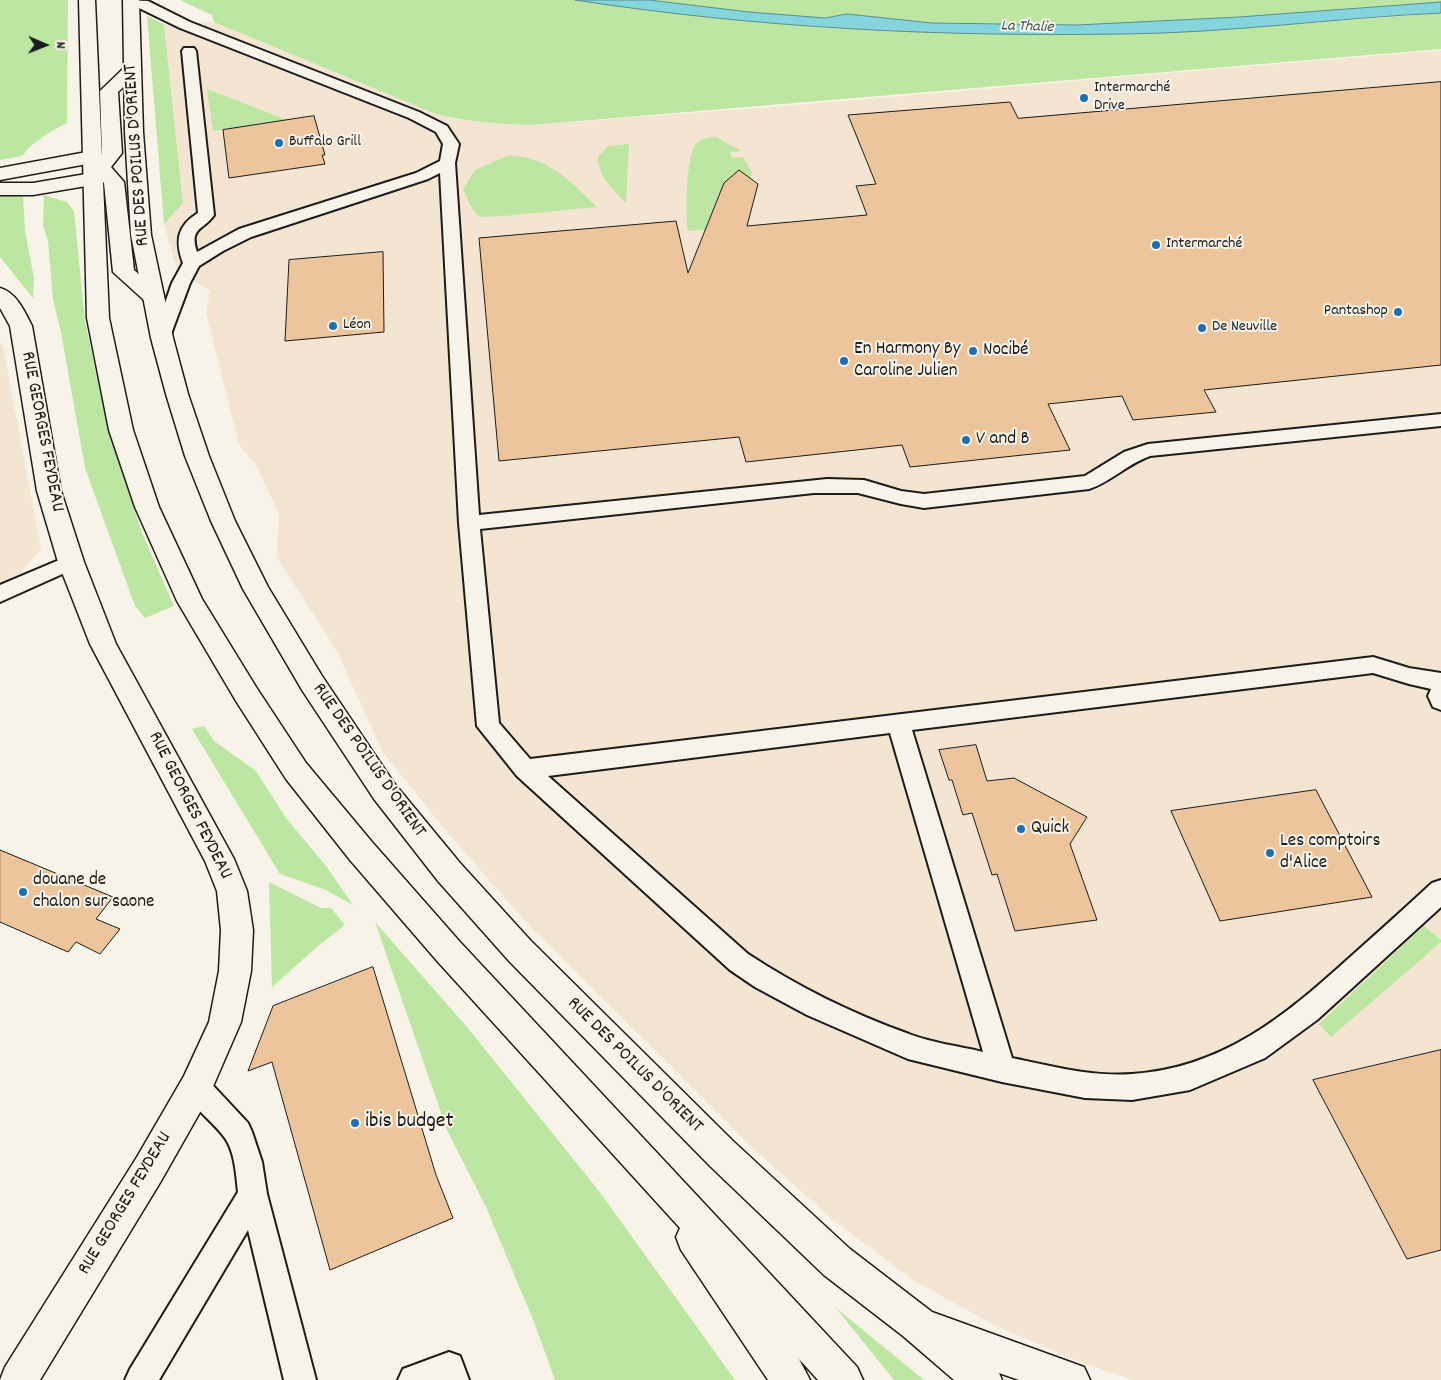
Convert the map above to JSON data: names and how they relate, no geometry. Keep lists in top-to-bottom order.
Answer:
{
  "streets": {
    "main road": ["RUE DES POILUS D'ORIENT", "RUE GEORGES FEYDEAU"]
  },
  "water": ["La Thalie"],
  "places": [
    "Intermarché Drive",
    "Buffalo Grill",
    "Intermarché",
    "Pantashop",
    "Léon",
    "De Neuville",
    "Nocibé",
    "En Harmony By Caroline Julien",
    "V and B",
    "Quick",
    "Les comptoirs d'Alice",
    "douane de chalon sur saone",
    "ibis budget"
  ],
  "north": "right"
}
